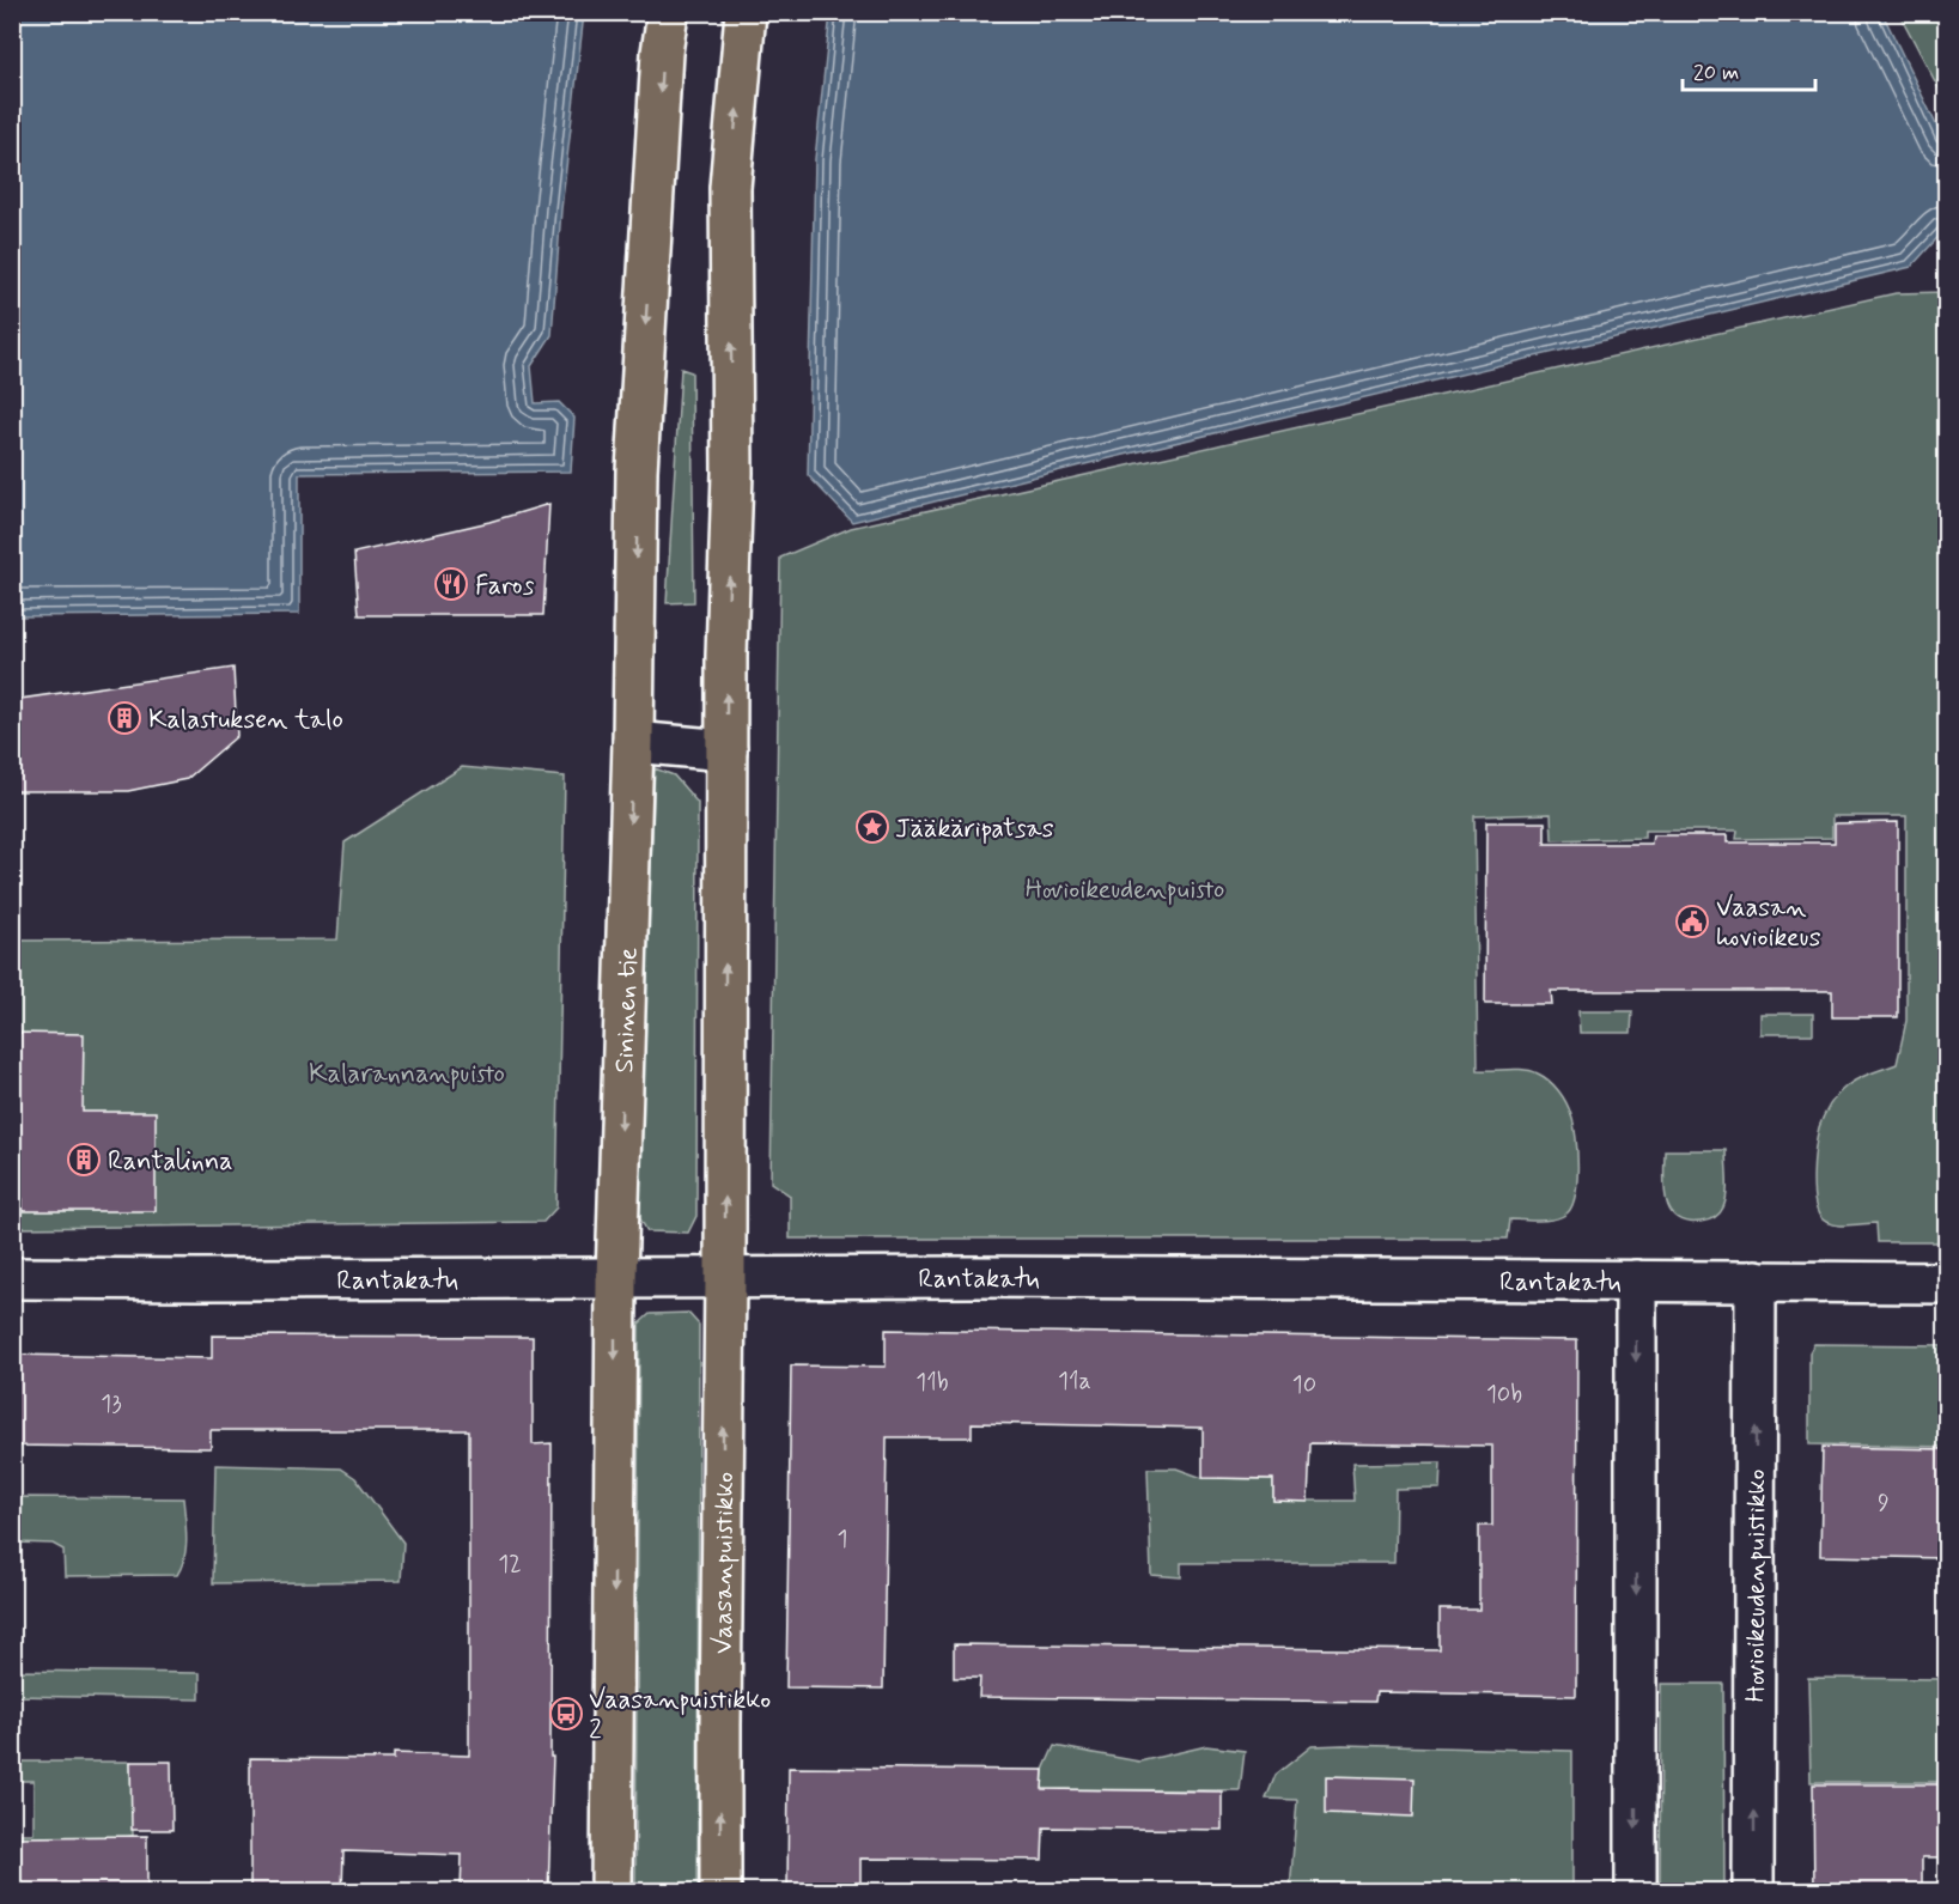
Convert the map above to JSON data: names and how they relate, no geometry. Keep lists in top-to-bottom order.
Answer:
{
  "streets": {
    "main road": ["Sininen tie", "Vaasanpuistikko"],
    "street": ["Rantakatu", "Hovioikeudenpuistikko"]
  },
  "crossings": [
    ["Sininen tie", "Rantakatu"],
    ["Rantakatu", "Vaasanpuistikko"],
    ["Rantakatu", "Hovioikeudenpuistikko"]
  ],
  "parks": ["Hovioikeudenpuisto", "Kalarannanpuisto"],
  "places": {
    "restaurant": ["Faros"],
    "building": ["Kalastuksen talo", "Rantalinna"],
    "place": ["Jääkäripatsas"],
    "public building": ["Vaasan hovioikeus"],
    "bus stop": ["Vaasanpuistikko 2"]
  },
  "house_numbers": [
    "11a",
    "11b",
    "10",
    "10b",
    "13",
    "9",
    "1",
    "12"
  ],
  "scale_bar": "20 m"
}
